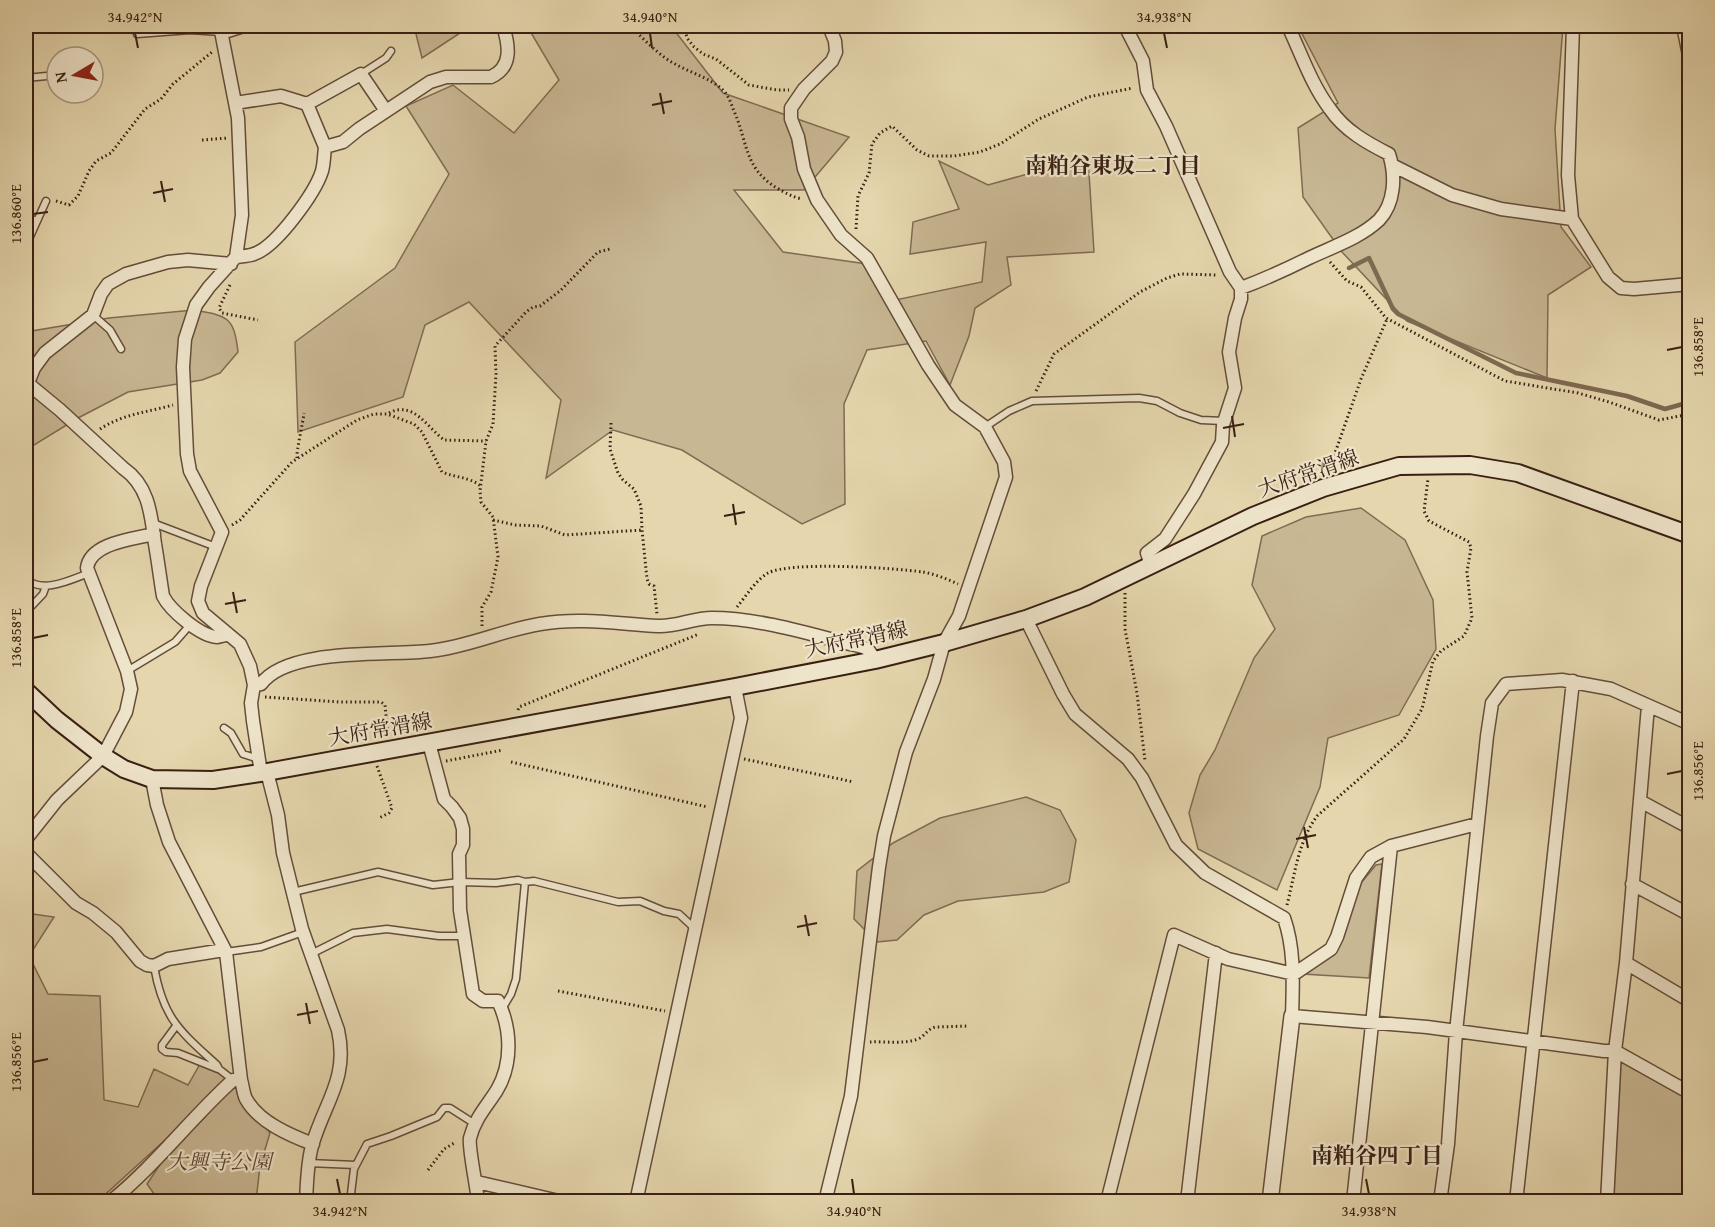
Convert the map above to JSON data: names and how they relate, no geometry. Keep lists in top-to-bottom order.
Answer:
{
  "streets": {
    "main road": ["大府常滑線"]
  },
  "districts": ["南粕谷東坂二丁目", "南粕谷四丁目"],
  "parks": ["大興寺公園"],
  "north": "left",
  "coordinates": [
    "34.942°N",
    "34.940°N",
    "34.938°N",
    "136.860°E",
    "136.858°E",
    "136.856°E"
  ]
}
